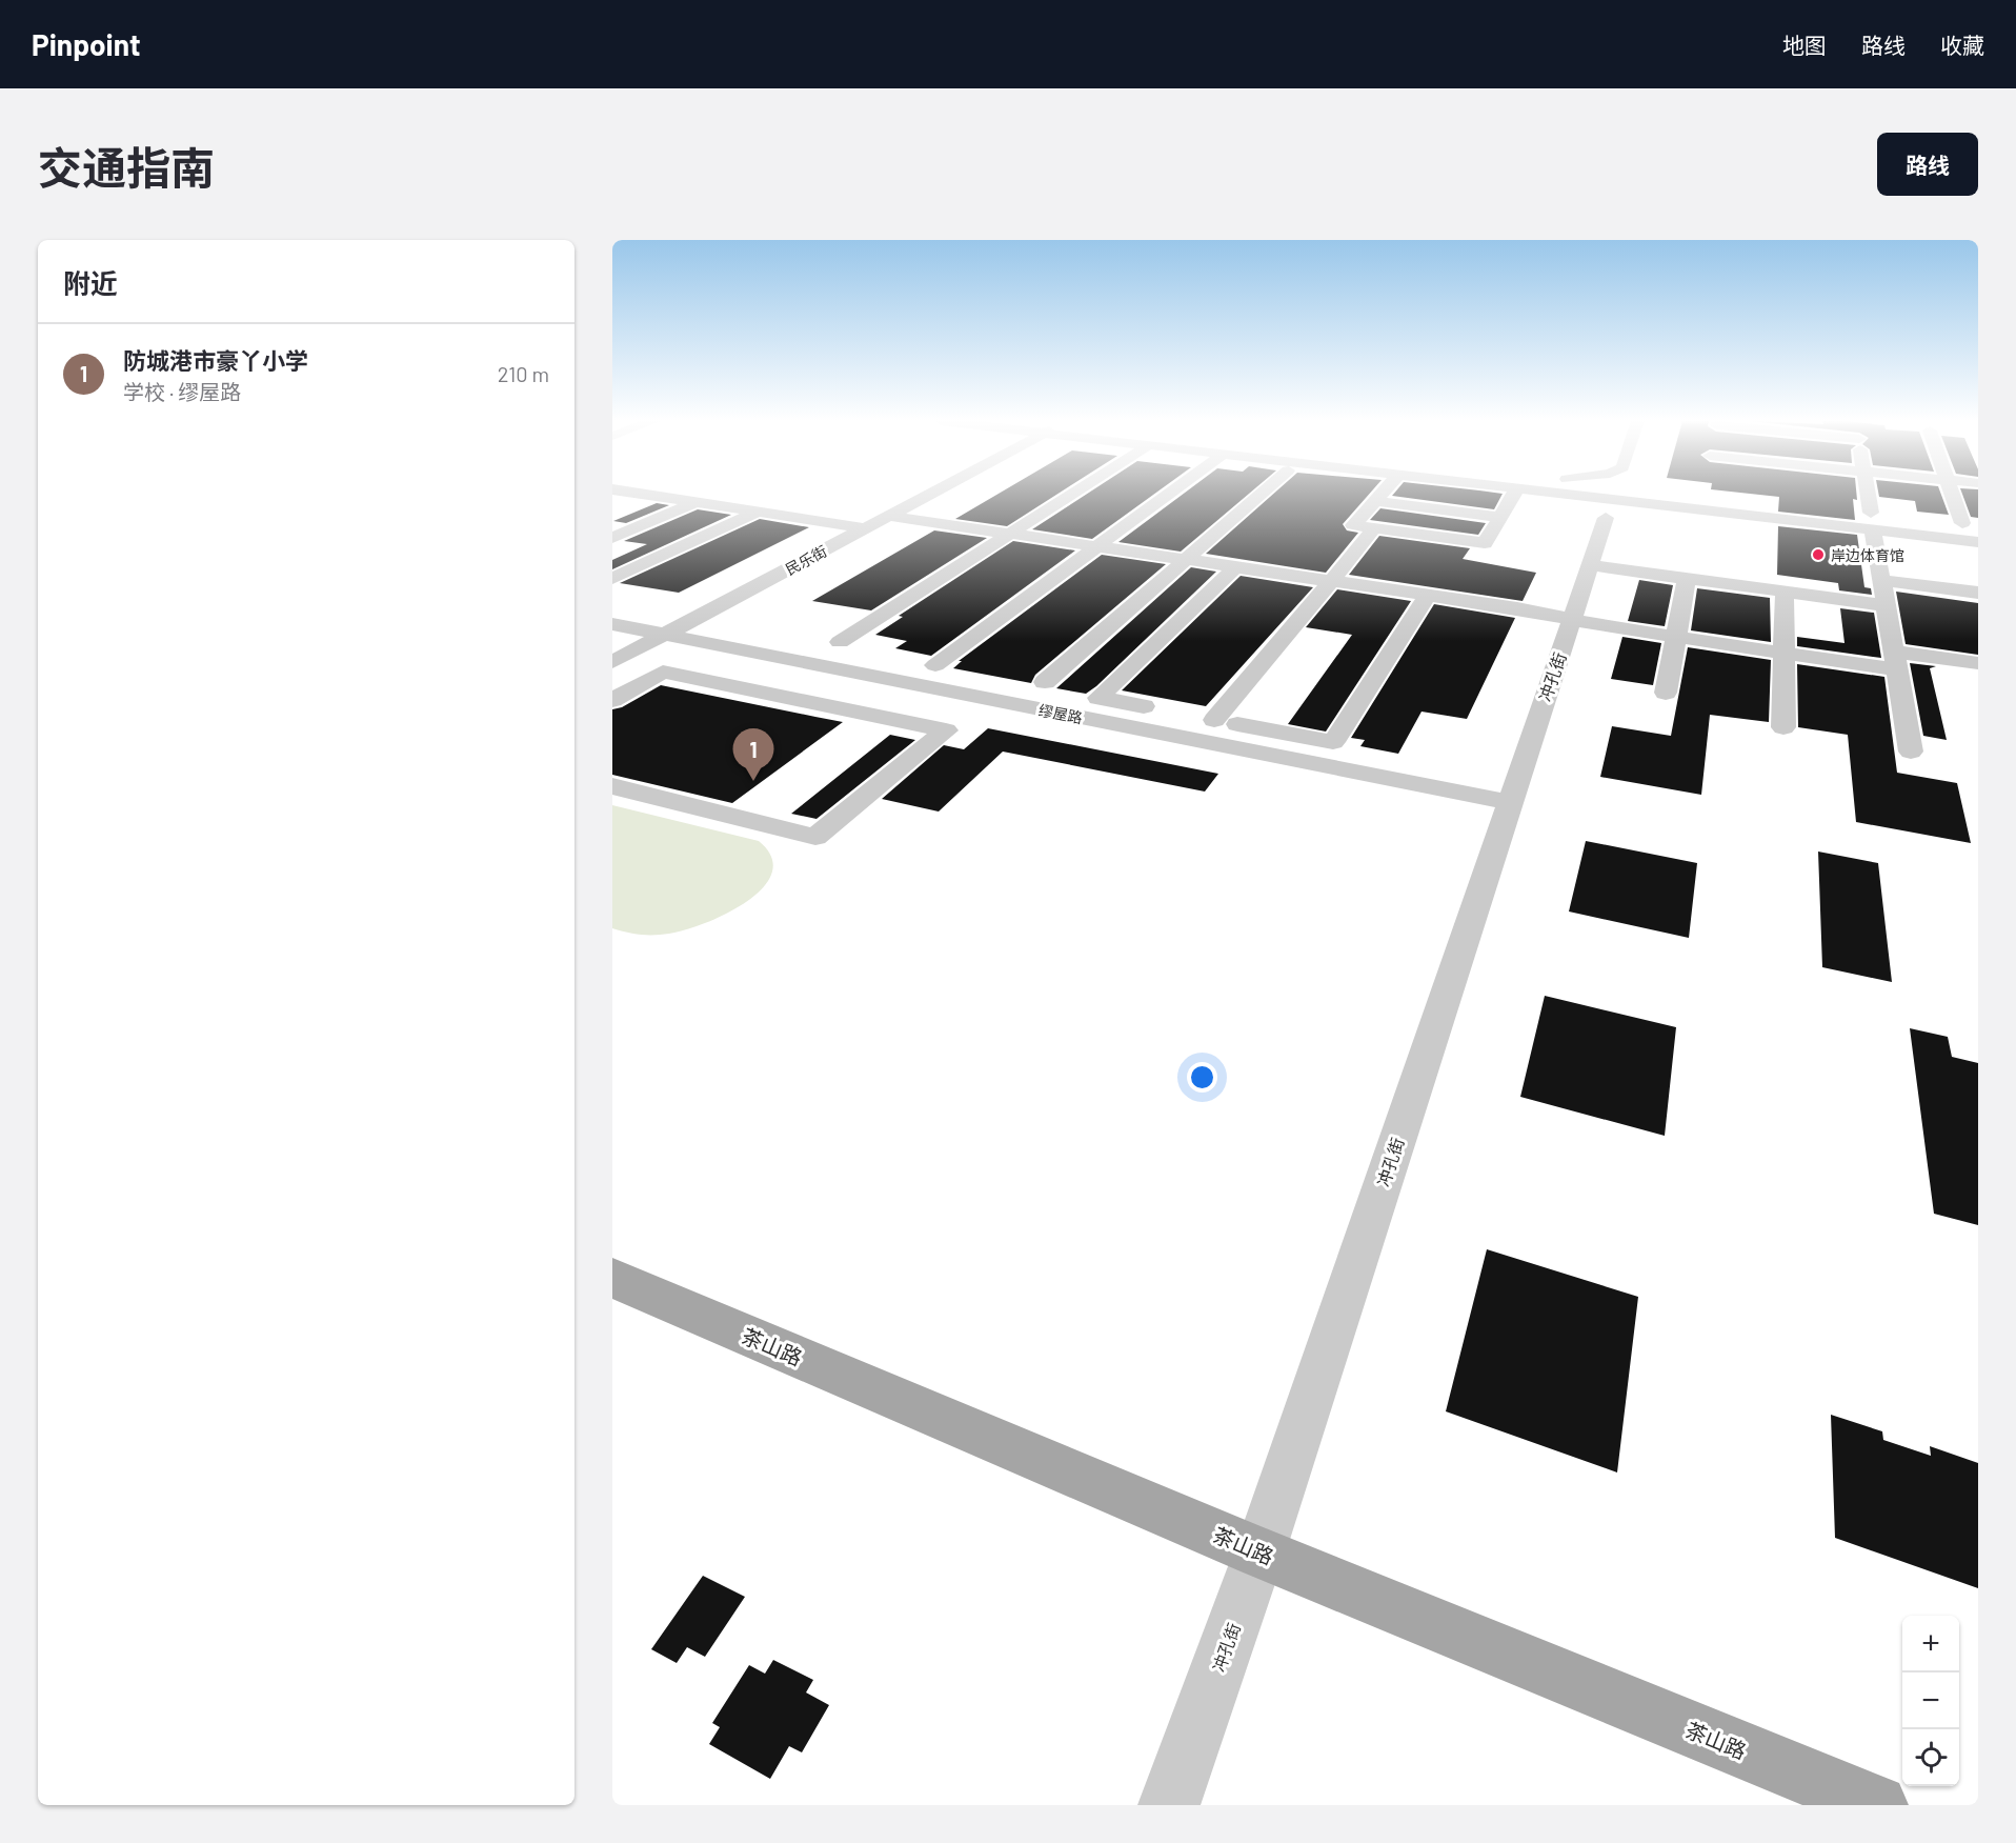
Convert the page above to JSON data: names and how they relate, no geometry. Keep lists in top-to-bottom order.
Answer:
{
  "streets": {
    "main road": ["茶山路"],
    "street": ["民乐街", "冲孔街", "缪屋路"]
  },
  "crossings": [
    ["民乐街", "缪屋路"],
    ["冲孔街", "缪屋路"],
    ["冲孔街", "茶山路"]
  ],
  "places": ["岸边体育馆"],
  "page": {
    "header": "Pinpoint",
    "nav": ["地图", "路线", "收藏"],
    "title": "交通指南",
    "buttons": "路线",
    "heading": "附近",
    "list": [
      {
        "mark": "1",
        "name": "防城港市豪丫小学",
        "note": "学校 · 缪屋路",
        "value": "210 m"
      }
    ],
    "pins": "1",
    "map_buttons": ["+", "−"]
  }
}
